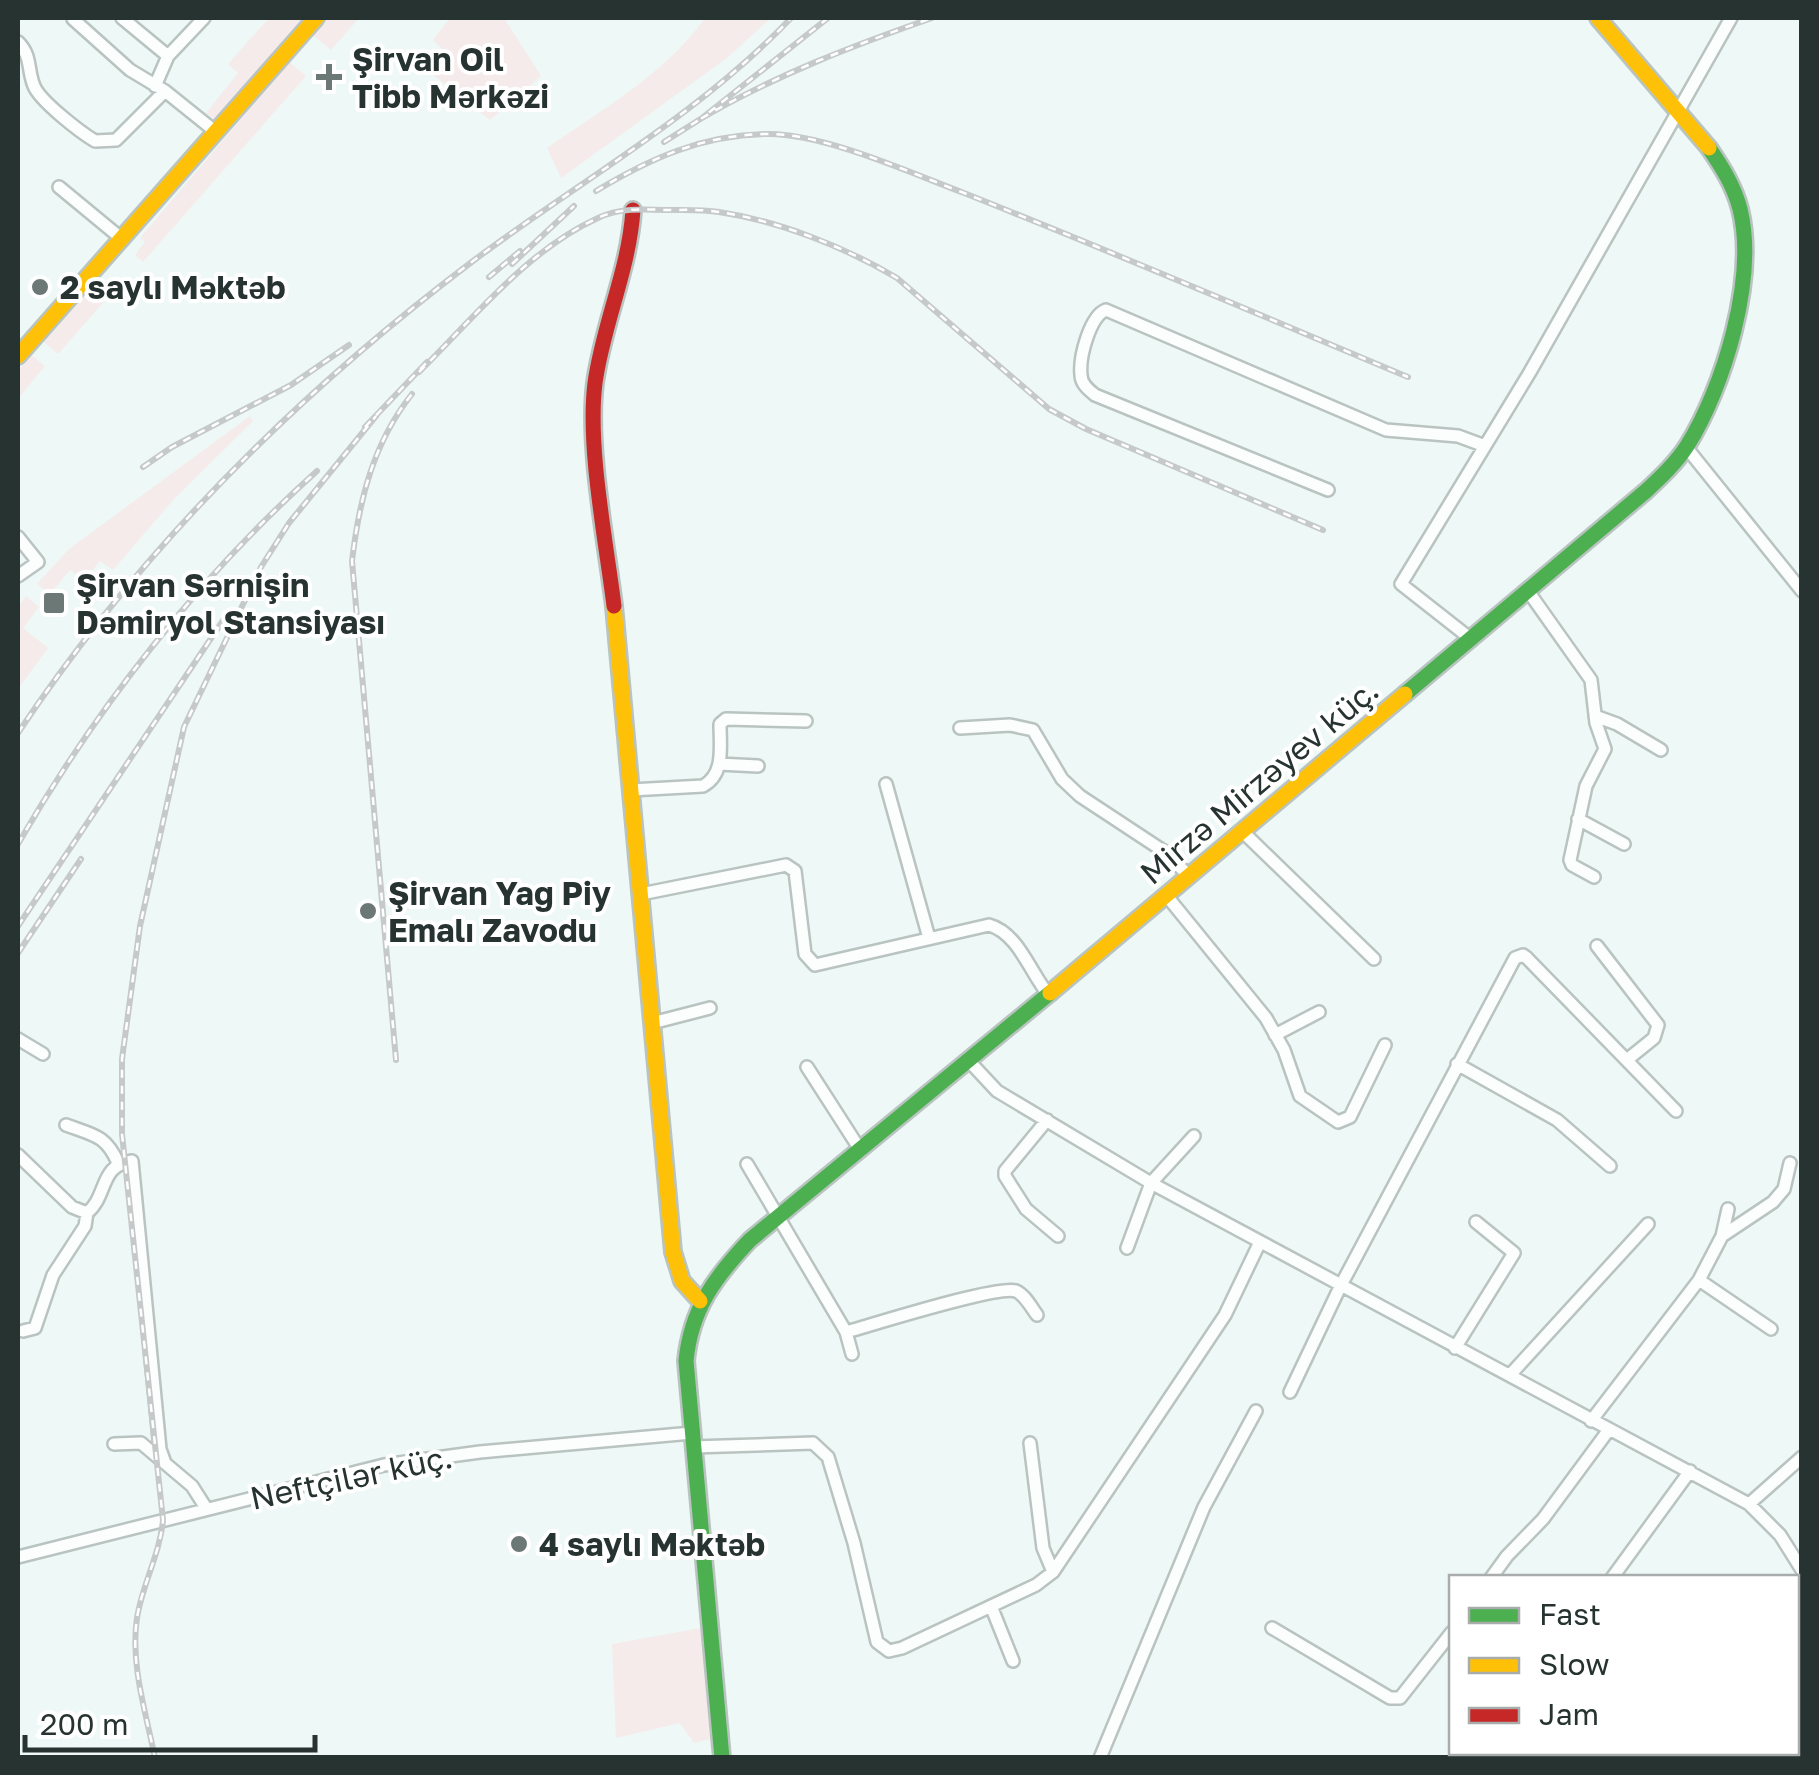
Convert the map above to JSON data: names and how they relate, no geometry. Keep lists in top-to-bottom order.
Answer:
{
  "streets": {
    "main road": ["Mirzə Mirzəyev küç."],
    "street": ["Neftçilər küç."]
  },
  "crossings": [
    ["Mirzə Mirzəyev küç.", "Neftçilər küç."]
  ],
  "places": {
    "health": ["Şirvan Oil Tibb Mərkəzi"],
    "other": ["2 saylı Məktəb", "Şirvan Yağ Piy Emalı Zavodu", "4 saylı Məktəb"],
    "transit": ["Şirvan Sərnişin Dəmiryol Stansiyası"]
  },
  "legend": ["Fast", "Slow", "Jam"],
  "scale_bar": "200 m"
}
